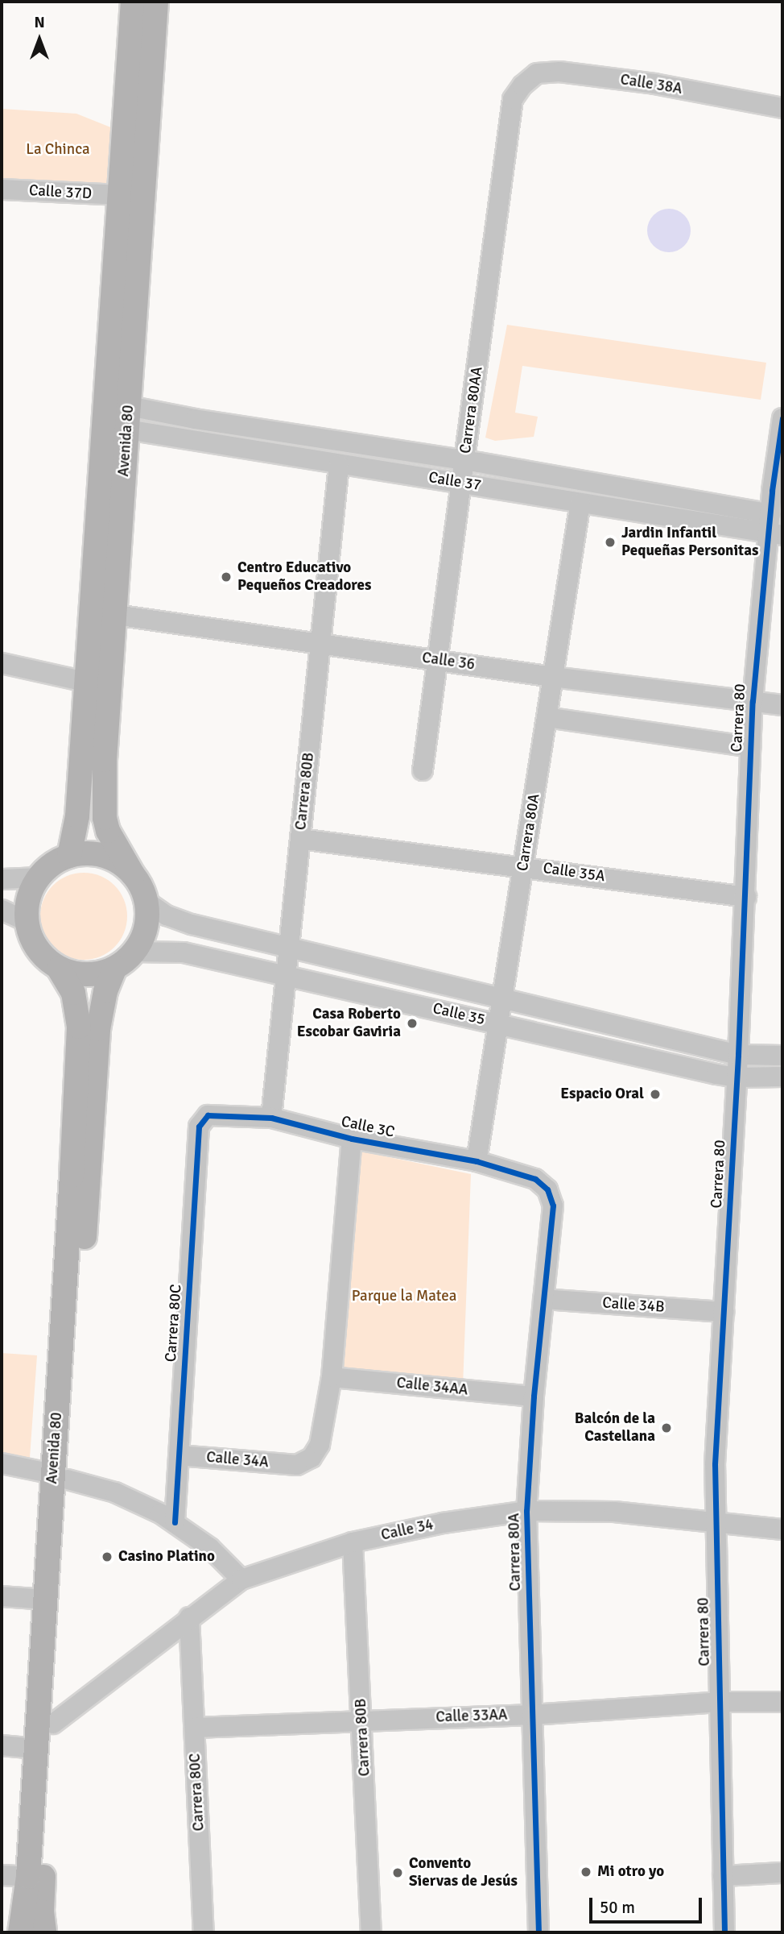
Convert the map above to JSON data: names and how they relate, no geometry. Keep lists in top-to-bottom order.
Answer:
{
  "streets": {
    "main road": ["Avenida 80"],
    "street": [
      "Calle 38A",
      "Calle 37D",
      "Carrera 80AA",
      "Calle 37",
      "Calle 36",
      "Carrera 80",
      "Carrera 80B",
      "Carrera 80A",
      "Calle 35A",
      "Calle 35",
      "Calle 3C",
      "Calle 34B",
      "Carrera 80C",
      "Calle 34AA",
      "Calle 34A",
      "Calle 34",
      "Calle 33AA"
    ]
  },
  "crossings": [
    ["Calle 38A", "Carrera 80AA"],
    ["Calle 37D", "Avenida 80"],
    ["Carrera 80AA", "Calle 37"],
    ["Carrera 80AA", "Calle 36"],
    ["Avenida 80", "Calle 37"],
    ["Avenida 80", "Calle 36"],
    ["Avenida 80", "Calle 35"],
    ["Calle 37", "Carrera 80"],
    ["Calle 37", "Carrera 80B"],
    ["Calle 37", "Carrera 80A"],
    ["Calle 36", "Carrera 80"],
    ["Calle 36", "Carrera 80B"],
    ["Calle 36", "Carrera 80A"],
    ["Carrera 80", "Calle 35A"],
    ["Carrera 80", "Calle 35"],
    ["Carrera 80", "Calle 34B"],
    ["Carrera 80", "Calle 34"],
    ["Carrera 80", "Calle 33AA"],
    ["Carrera 80B", "Calle 35A"],
    ["Carrera 80B", "Calle 35"],
    ["Carrera 80B", "Calle 3C"],
    ["Carrera 80B", "Calle 34"],
    ["Carrera 80B", "Calle 33AA"],
    ["Carrera 80A", "Calle 35A"],
    ["Carrera 80A", "Calle 35"],
    ["Carrera 80A", "Calle 3C"],
    ["Carrera 80A", "Calle 34B"],
    ["Carrera 80A", "Calle 34AA"],
    ["Carrera 80A", "Calle 34"],
    ["Carrera 80A", "Calle 33AA"],
    ["Calle 3C", "Carrera 80C"],
    ["Carrera 80C", "Calle 34A"],
    ["Carrera 80C", "Calle 33AA"],
    ["Calle 34AA", "Calle 34A"]
  ],
  "parks": ["La Chinca", "Parque la Matea"],
  "places": [
    "Jardin Infantil Pequeñas Personitas",
    "Centro Educativo Pequeños Creadores",
    "Casa Roberto Escobar Gaviria",
    "Espacio Oral",
    "Balcón de la Castellana",
    "Casino Platino",
    "Mi otro yo",
    "Convento Siervas de Jesús"
  ],
  "scale_bar": "50 m",
  "north": "top"
}
